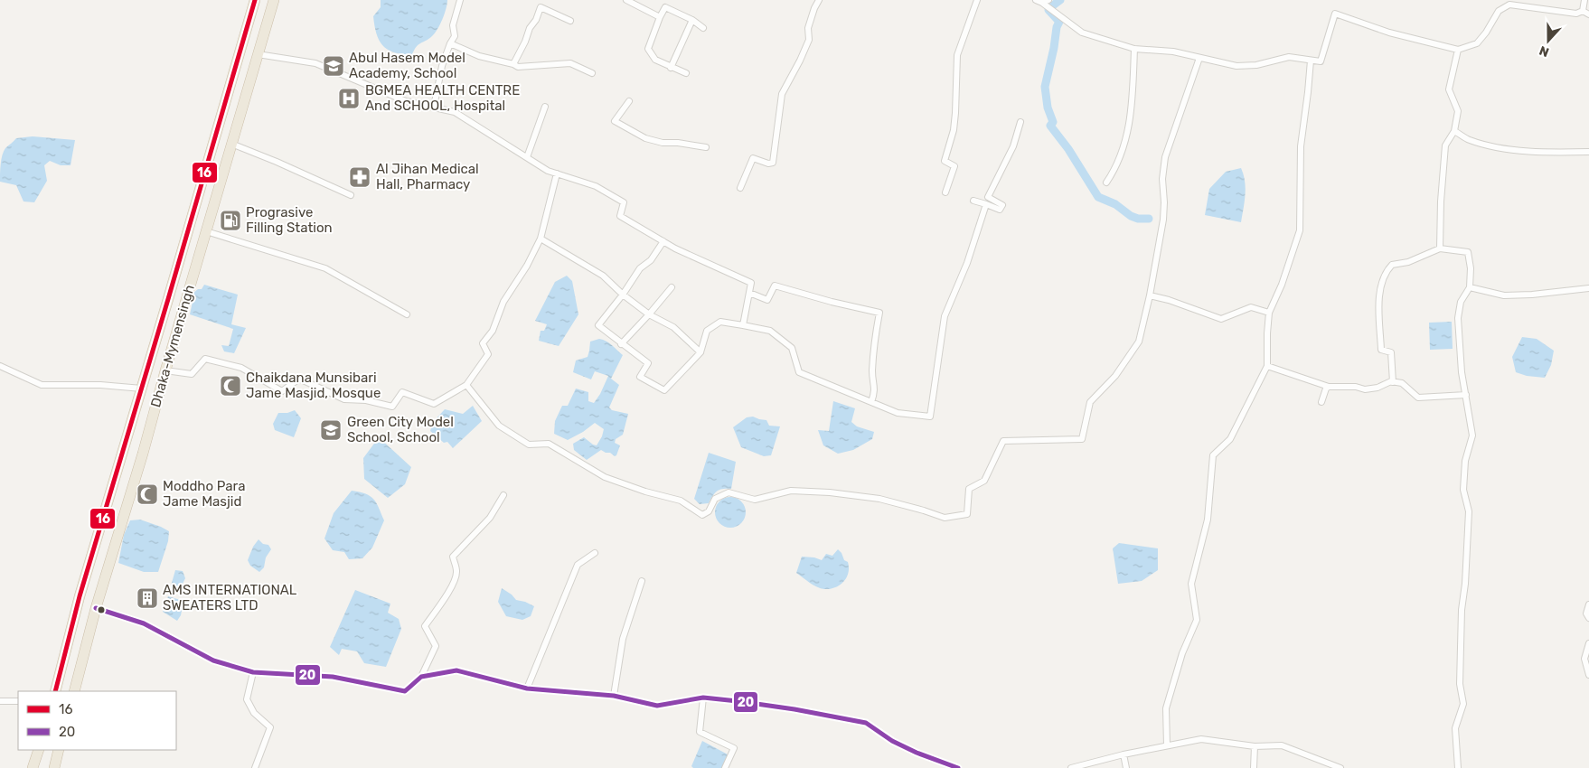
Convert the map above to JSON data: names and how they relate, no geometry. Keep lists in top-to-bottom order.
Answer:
{
  "streets": {
    "highway": ["Dhaka-Mymensingh"]
  },
  "places": {
    "school or university": ["Abul Hasem Model Academy, School", "Green City Model School, School"],
    "hospital": ["BGMEA HEALTH CENTRE And SCHOOL, Hospital"],
    "pharmacy": ["Al Jihan Medical Hall, Pharmacy"],
    "fuel station": ["Prograsive Filling Station"],
    "mosque": ["Chaikdana Munsibari Jame Masjid, Mosque", "Moddho Para Jame Masjid"],
    "building": ["AMS INTERNATIONAL SWEATERS LTD"]
  },
  "lines": ["transit line 16", "transit line 20"],
  "legend": ["16", "20"],
  "north": "bottom"
}
